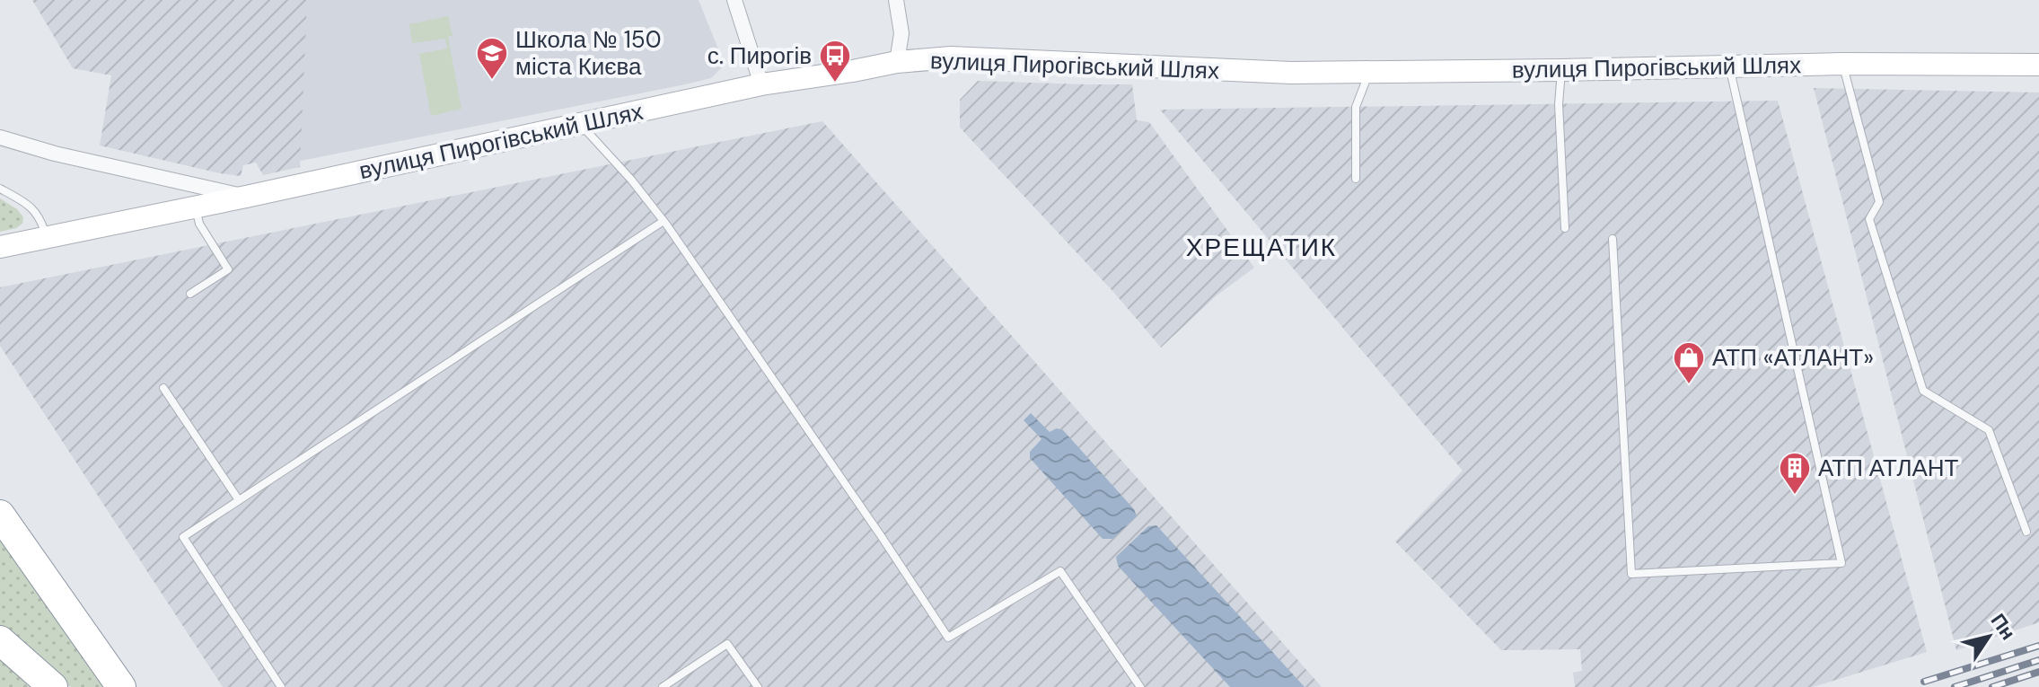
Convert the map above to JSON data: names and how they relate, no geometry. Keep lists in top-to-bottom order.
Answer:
{
  "streets": {
    "street": ["вулиця Пирогівський Шлях"]
  },
  "districts": ["ХРЕЩАТИК"],
  "places": {
    "school or university": ["Школа № 150 міста Києва"],
    "bus stop": ["с. Пирогів"],
    "shop": ["АТП «АТЛАНТ»"],
    "building": ["АТП АТЛАНТ"]
  },
  "north": "top right"
}
